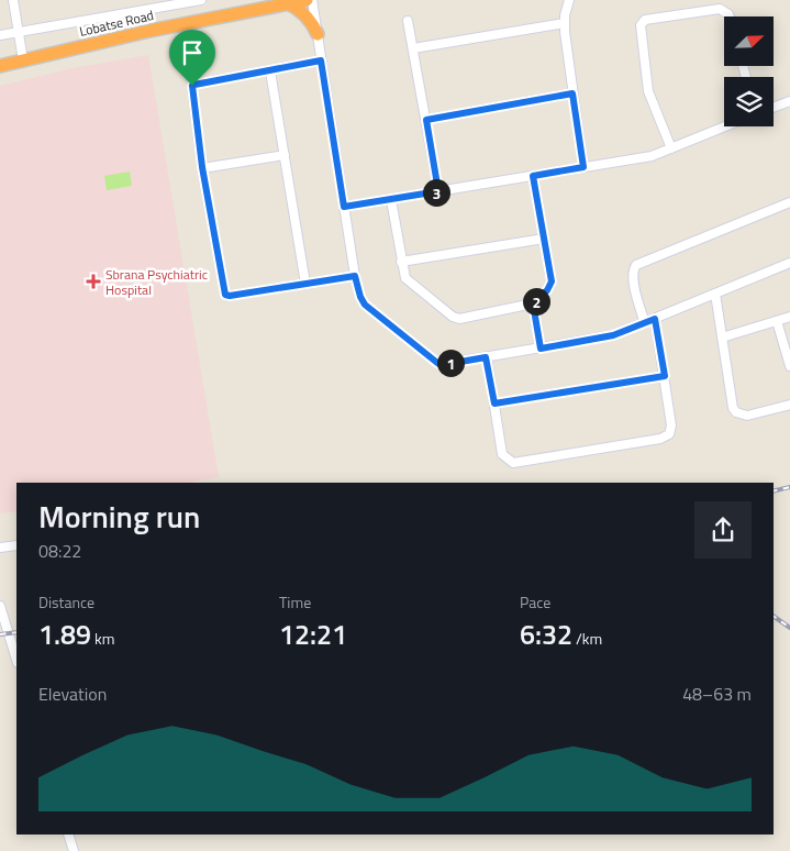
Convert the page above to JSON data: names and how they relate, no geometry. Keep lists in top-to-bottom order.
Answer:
{
  "streets": {
    "highway": ["Lobatse Road"]
  },
  "places": {
    "health": ["Sbrana Psychiatric Hospital"]
  },
  "north": "top right",
  "page": {
    "pins": ["3", "2", "1"],
    "heading": ["Morning run", "08:22"],
    "stats": [
      ["Distance", "1.89 km"],
      ["Time", "12:21"],
      ["Pace", "6:32 /km"]
    ],
    "chart": ["Elevation", "48–63 m"]
  }
}
